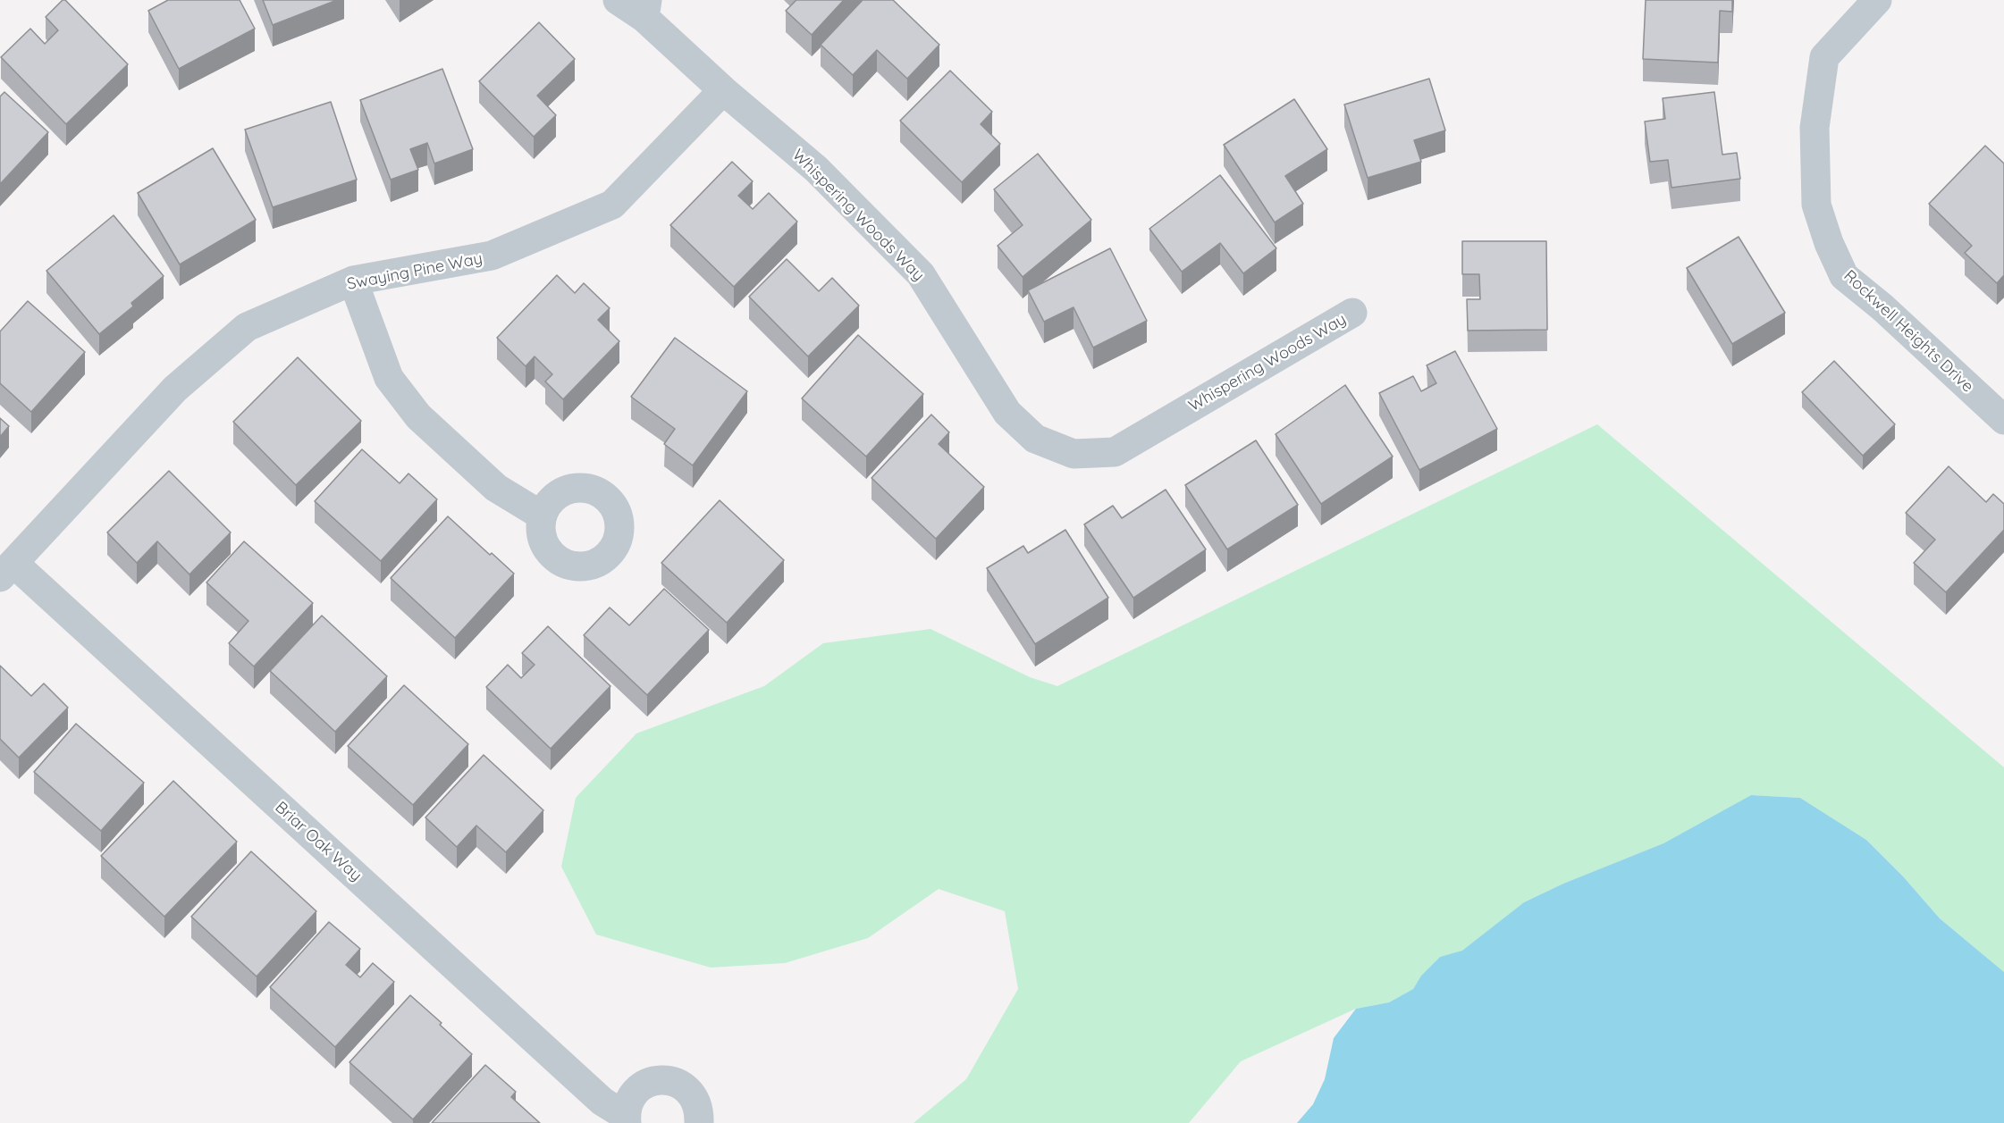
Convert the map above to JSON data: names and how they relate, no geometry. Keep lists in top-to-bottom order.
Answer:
{
  "streets": {
    "street": [
      "Whispering Woods Way",
      "Swaying Pine Way",
      "Rockwell Heights Drive",
      "Briar Oak Way"
    ]
  },
  "crossings": [
    ["Whispering Woods Way", "Swaying Pine Way"],
    ["Swaying Pine Way", "Briar Oak Way"]
  ]
}
